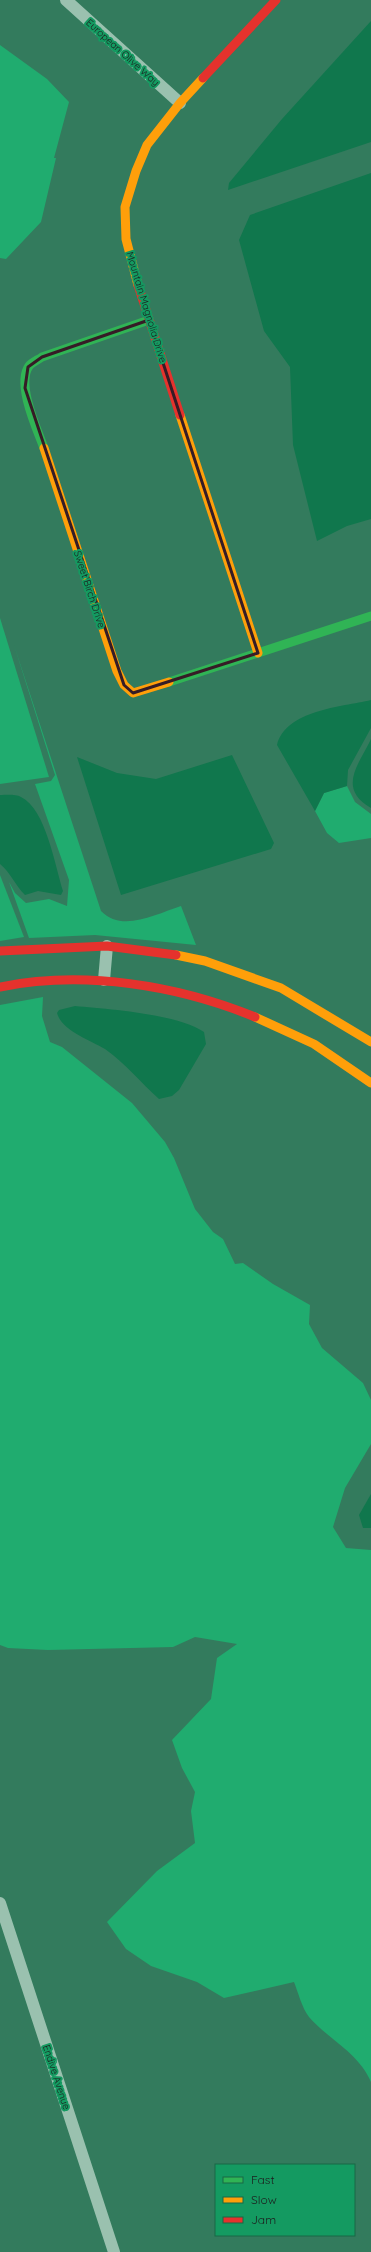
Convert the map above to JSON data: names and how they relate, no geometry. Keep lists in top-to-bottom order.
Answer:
{
  "streets": {
    "street": [
      "European Olive Way",
      "Mountain Magnolia Drive",
      "Sweet Birch Drive",
      "Endive Avenue"
    ]
  },
  "crossings": [
    ["European Olive Way", "Mountain Magnolia Drive"],
    ["Mountain Magnolia Drive", "Sweet Birch Drive"]
  ],
  "legend": ["Fast", "Slow", "Jam"]
}
